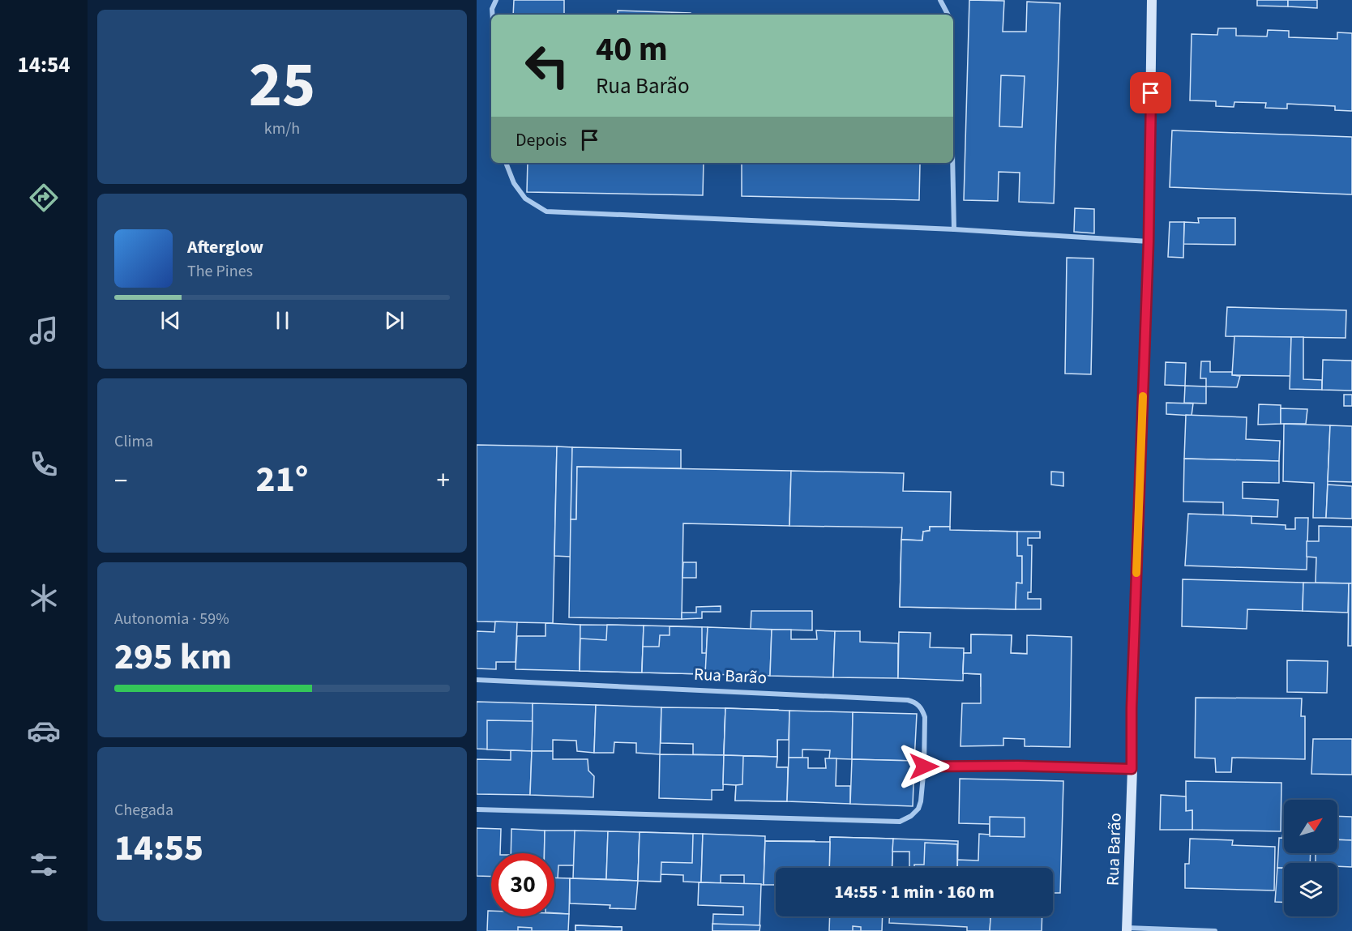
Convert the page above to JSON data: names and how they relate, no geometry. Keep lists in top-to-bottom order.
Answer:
{
  "streets": {
    "street": ["Rua Barão"]
  },
  "north": "top right",
  "page": {
    "tabs": "14:54",
    "tile": [
      ["25", "km/h"],
      "Clima",
      ["Autonomia · 59%", "295 km"],
      ["Chegada", "14:55"]
    ],
    "turn": ["40 m", "Rua Barão"],
    "then": "Depois",
    "song": ["Afterglow", "The Pines"],
    "heat": ["−", "21°", "+"],
    "limit": "30",
    "trip": "14:55 · 1 min · 160 m"
  }
}
